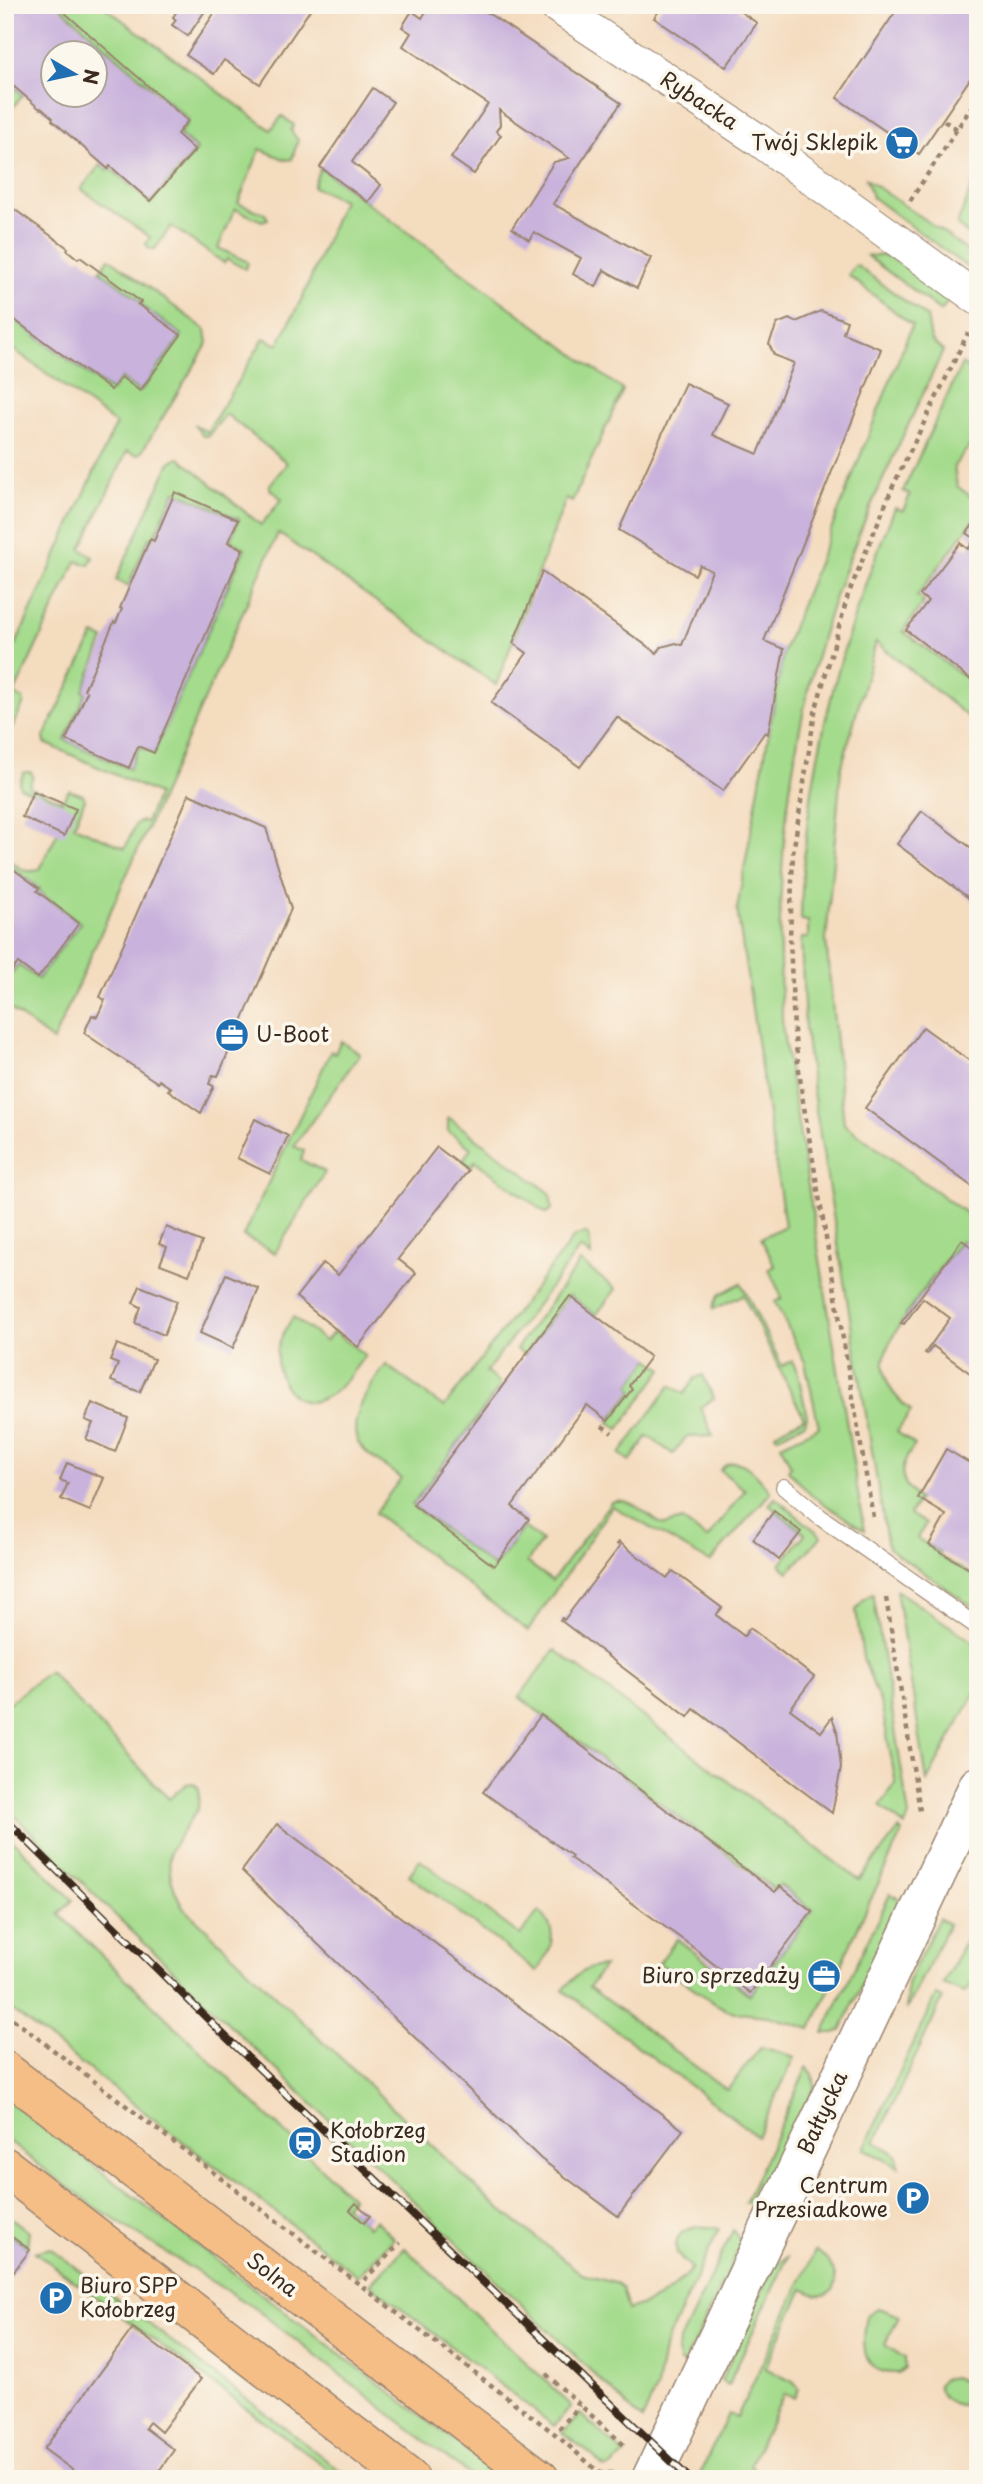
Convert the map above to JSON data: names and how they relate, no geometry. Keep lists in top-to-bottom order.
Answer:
{
  "streets": {
    "main road": ["Solna"],
    "street": ["Rybacka", "Bałtycka"]
  },
  "places": {
    "supermarket": ["Twój Sklepik"],
    "office": ["U-Boot", "Biuro sprzedaży"],
    "station": ["Kołobrzeg Stadion"],
    "parking": ["Centrum Przesiadkowe", "Biuro SPP Kołobrzeg"]
  },
  "north": "right"
}
